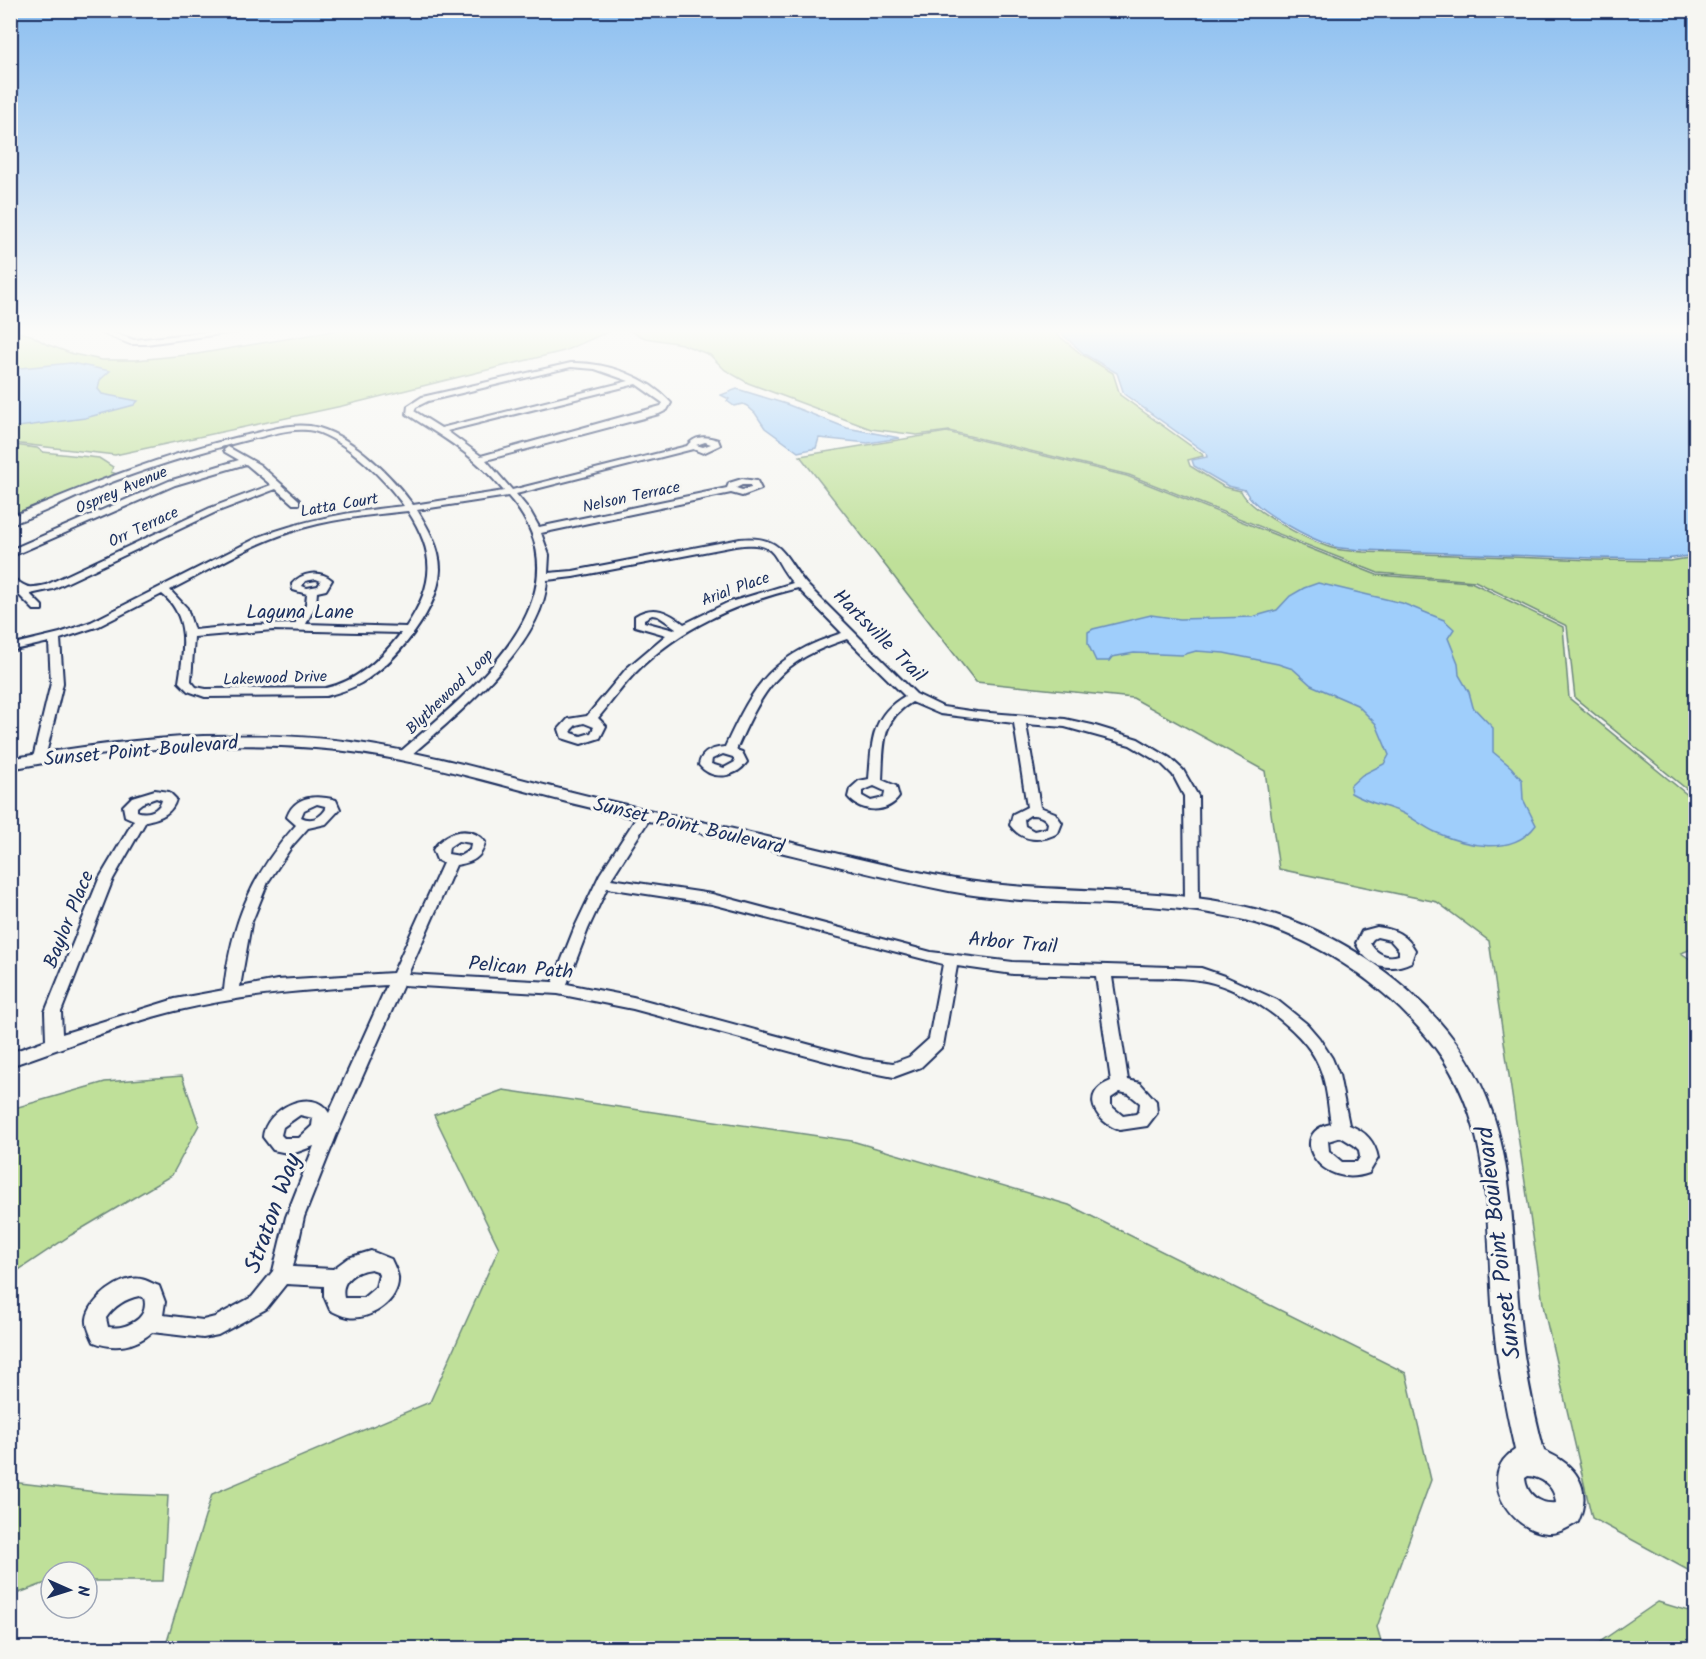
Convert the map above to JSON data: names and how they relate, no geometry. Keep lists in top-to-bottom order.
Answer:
{
  "streets": {
    "street": [
      "Osprey Avenue",
      "Nelson Terrace",
      "Latta Court",
      "Orr Terrace",
      "Arial Place",
      "Laguna Lane",
      "Hartsville Trail",
      "Lakewood Drive",
      "Blythewood Loop",
      "Sunset Point Boulevard",
      "Baylor Place",
      "Arbor Trail",
      "Pelican Path",
      "Straton Way"
    ]
  },
  "crossings": [
    ["Nelson Terrace", "Blythewood Loop"],
    ["Latta Court", "Lakewood Drive"],
    ["Latta Court", "Blythewood Loop"],
    ["Arial Place", "Hartsville Trail"],
    ["Laguna Lane", "Lakewood Drive"],
    ["Hartsville Trail", "Blythewood Loop"],
    ["Hartsville Trail", "Sunset Point Boulevard"],
    ["Blythewood Loop", "Sunset Point Boulevard"],
    ["Baylor Place", "Pelican Path"],
    ["Arbor Trail", "Pelican Path"],
    ["Pelican Path", "Straton Way"]
  ],
  "north": "right"
}
